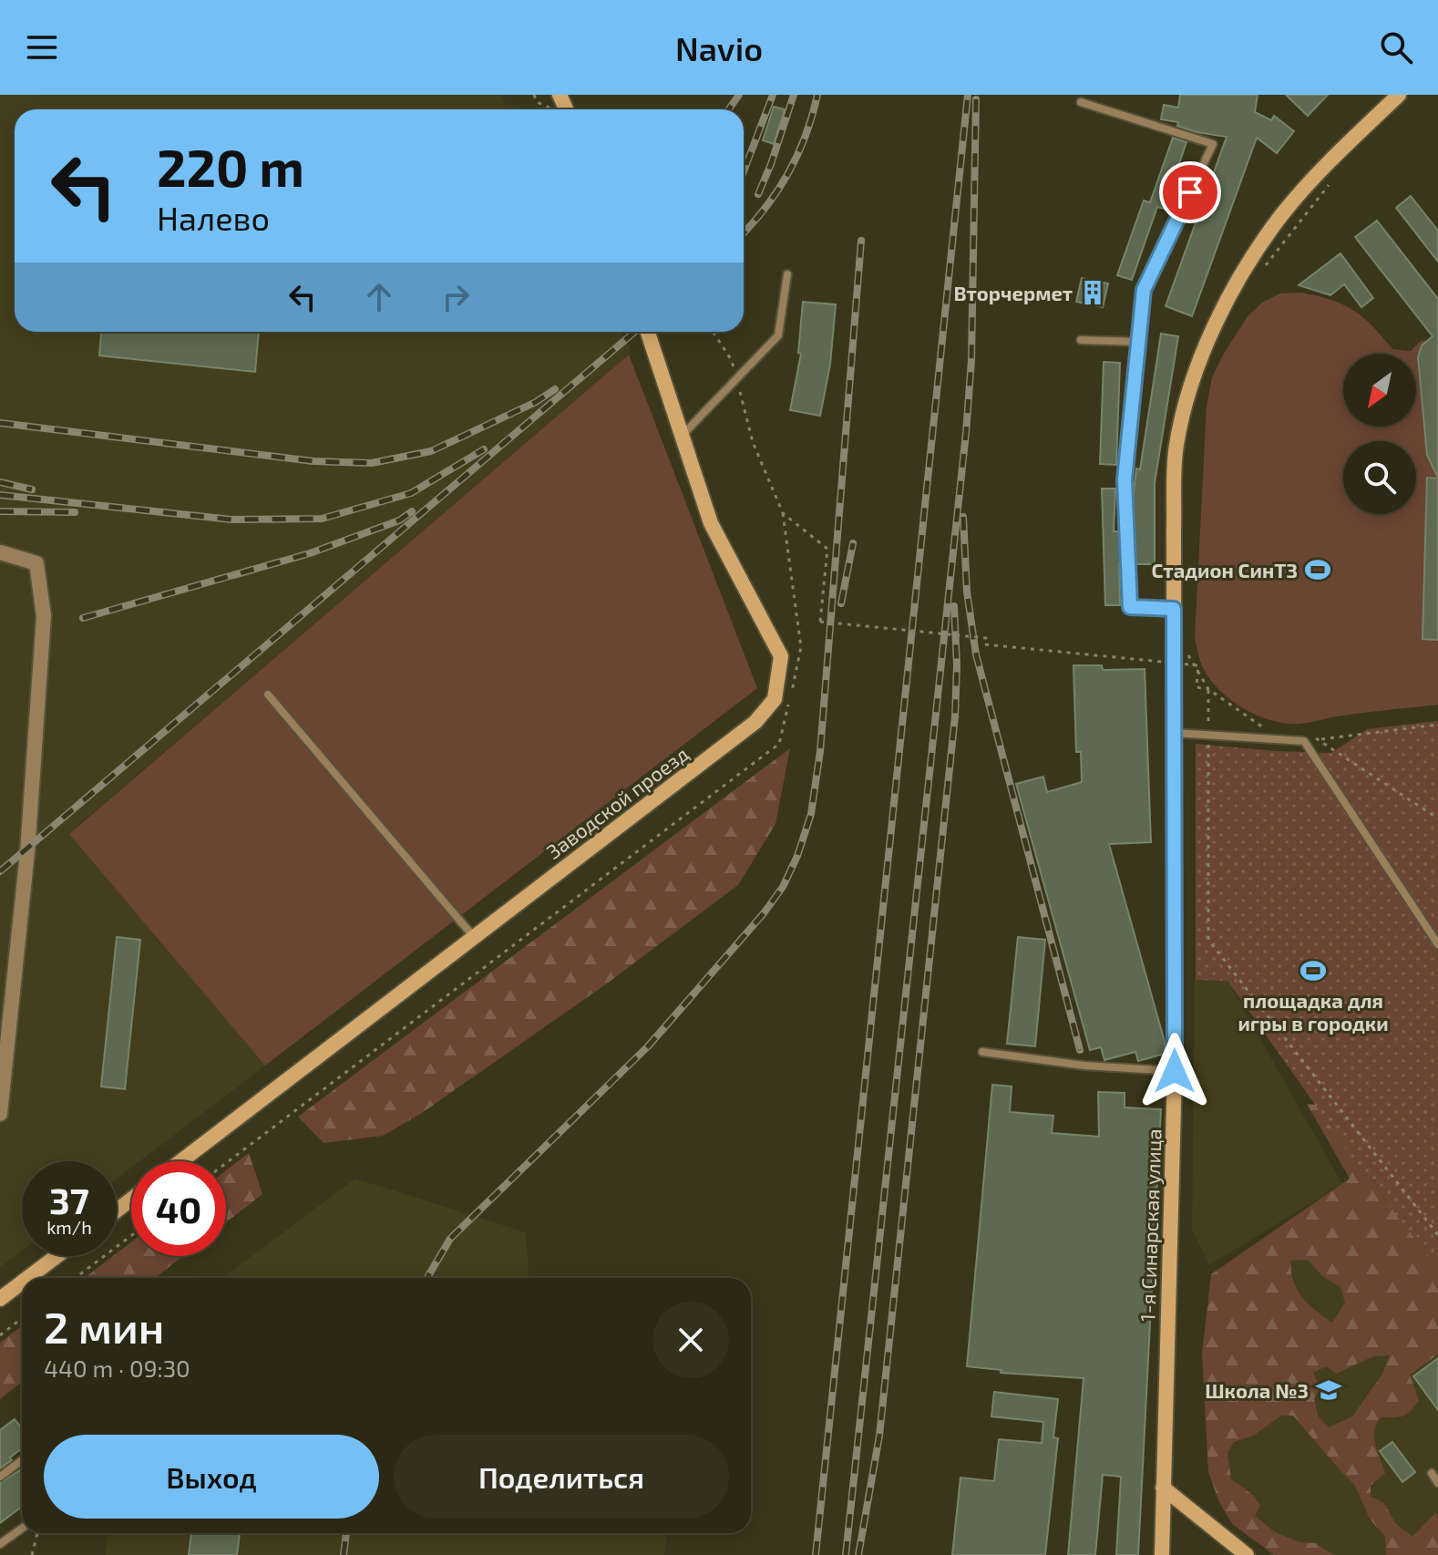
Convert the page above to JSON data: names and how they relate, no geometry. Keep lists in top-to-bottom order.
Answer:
{
  "streets": {
    "street": ["Заводской проезд", "1-я Синарская улица"]
  },
  "places": {
    "building": ["Вторчермет"],
    "sports": ["Стадион СинТЗ", "площадка для игры в городки"],
    "school or university": ["Школа №3"]
  },
  "north": "bottom left",
  "page": {
    "header": "Navio",
    "turn": ["220 m", "Налево"],
    "speed": "37 km/h",
    "limit": "40",
    "heading": ["2 мин", "440 m · 09:30"],
    "buttons": ["Выход", "Поделиться"]
  }
}
